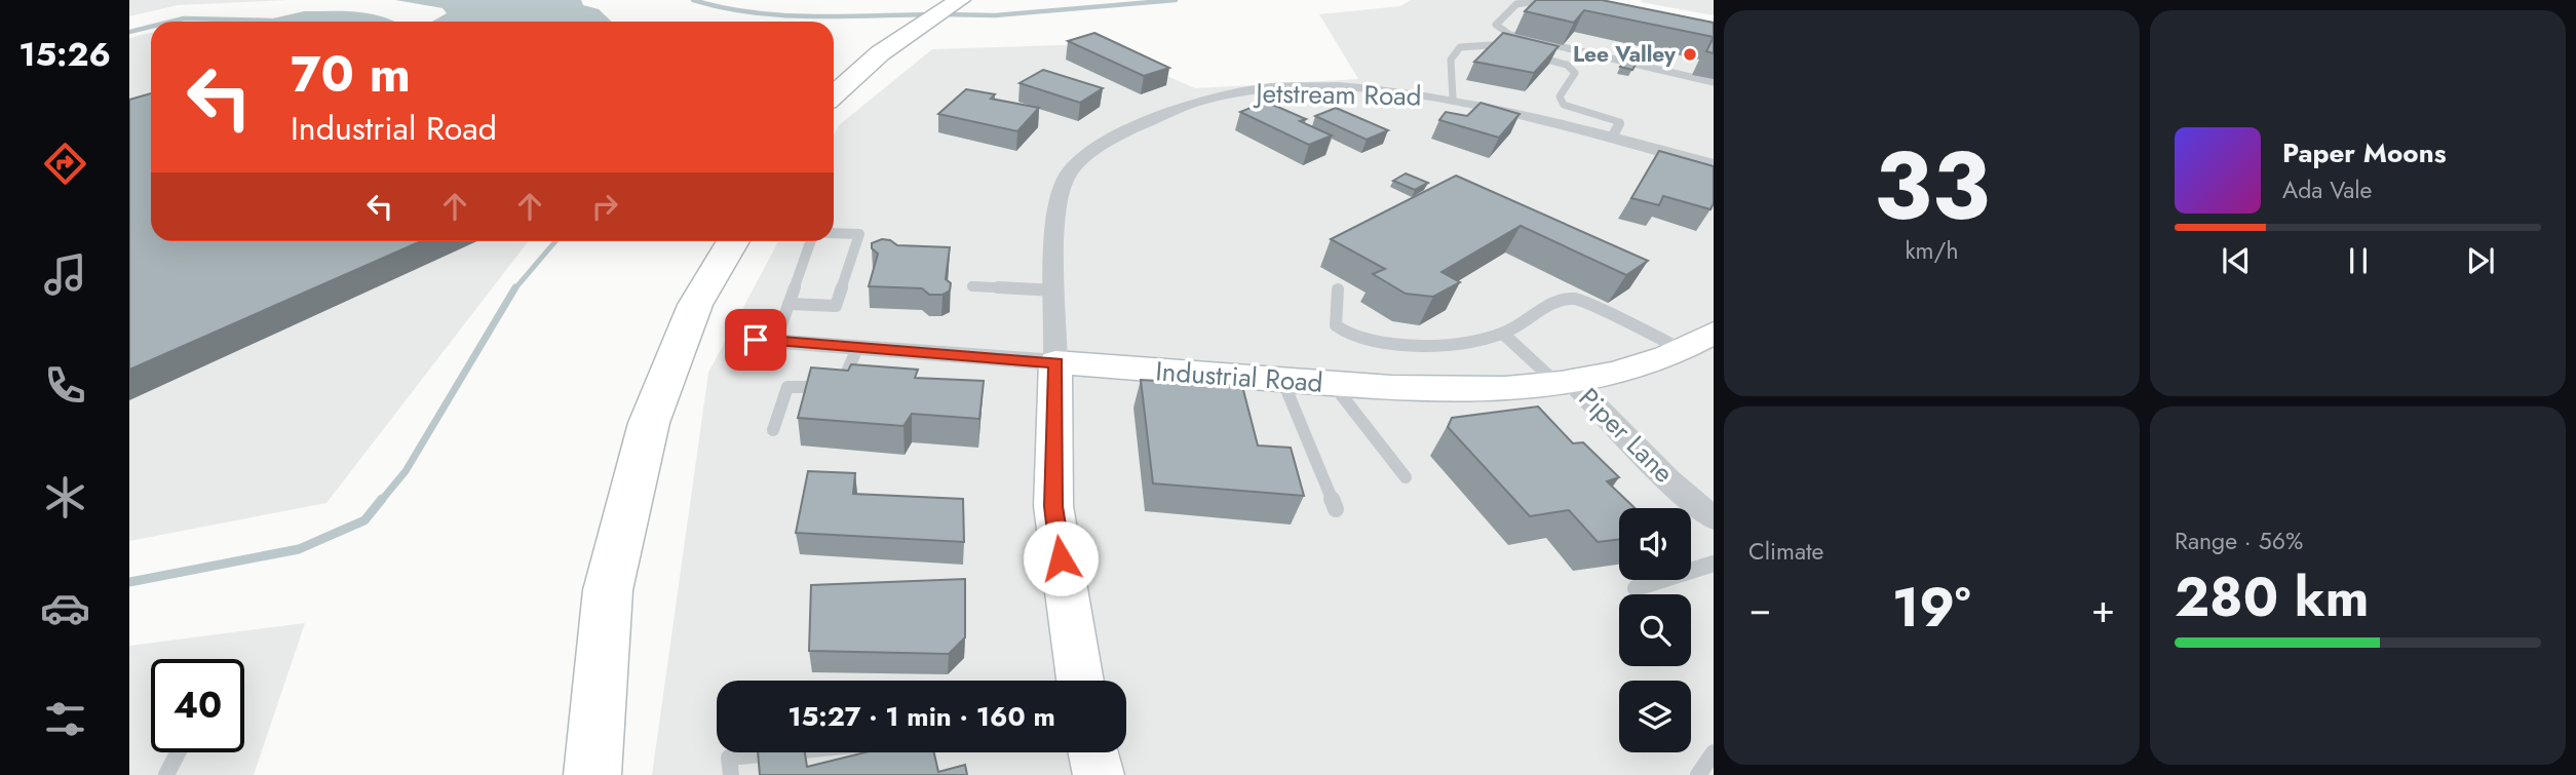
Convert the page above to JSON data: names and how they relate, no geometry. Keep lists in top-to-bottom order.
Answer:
{
  "streets": {
    "street": ["Jetstream Road", "Industrial Road", "Piper Lane"]
  },
  "crossings": [
    ["Jetstream Road", "Industrial Road"],
    ["Industrial Road", "Piper Lane"]
  ],
  "places": ["Lee Valley"],
  "page": {
    "tabs": "15:26",
    "tile": [
      ["33", "km/h"],
      "Climate",
      ["Range · 56%", "280 km"]
    ],
    "turn": ["70 m", "Industrial Road"],
    "song": ["Paper Moons", "Ada Vale"],
    "heat": ["−", "19°", "+"],
    "limit": "40",
    "trip": "15:27 · 1 min · 160 m"
  }
}
